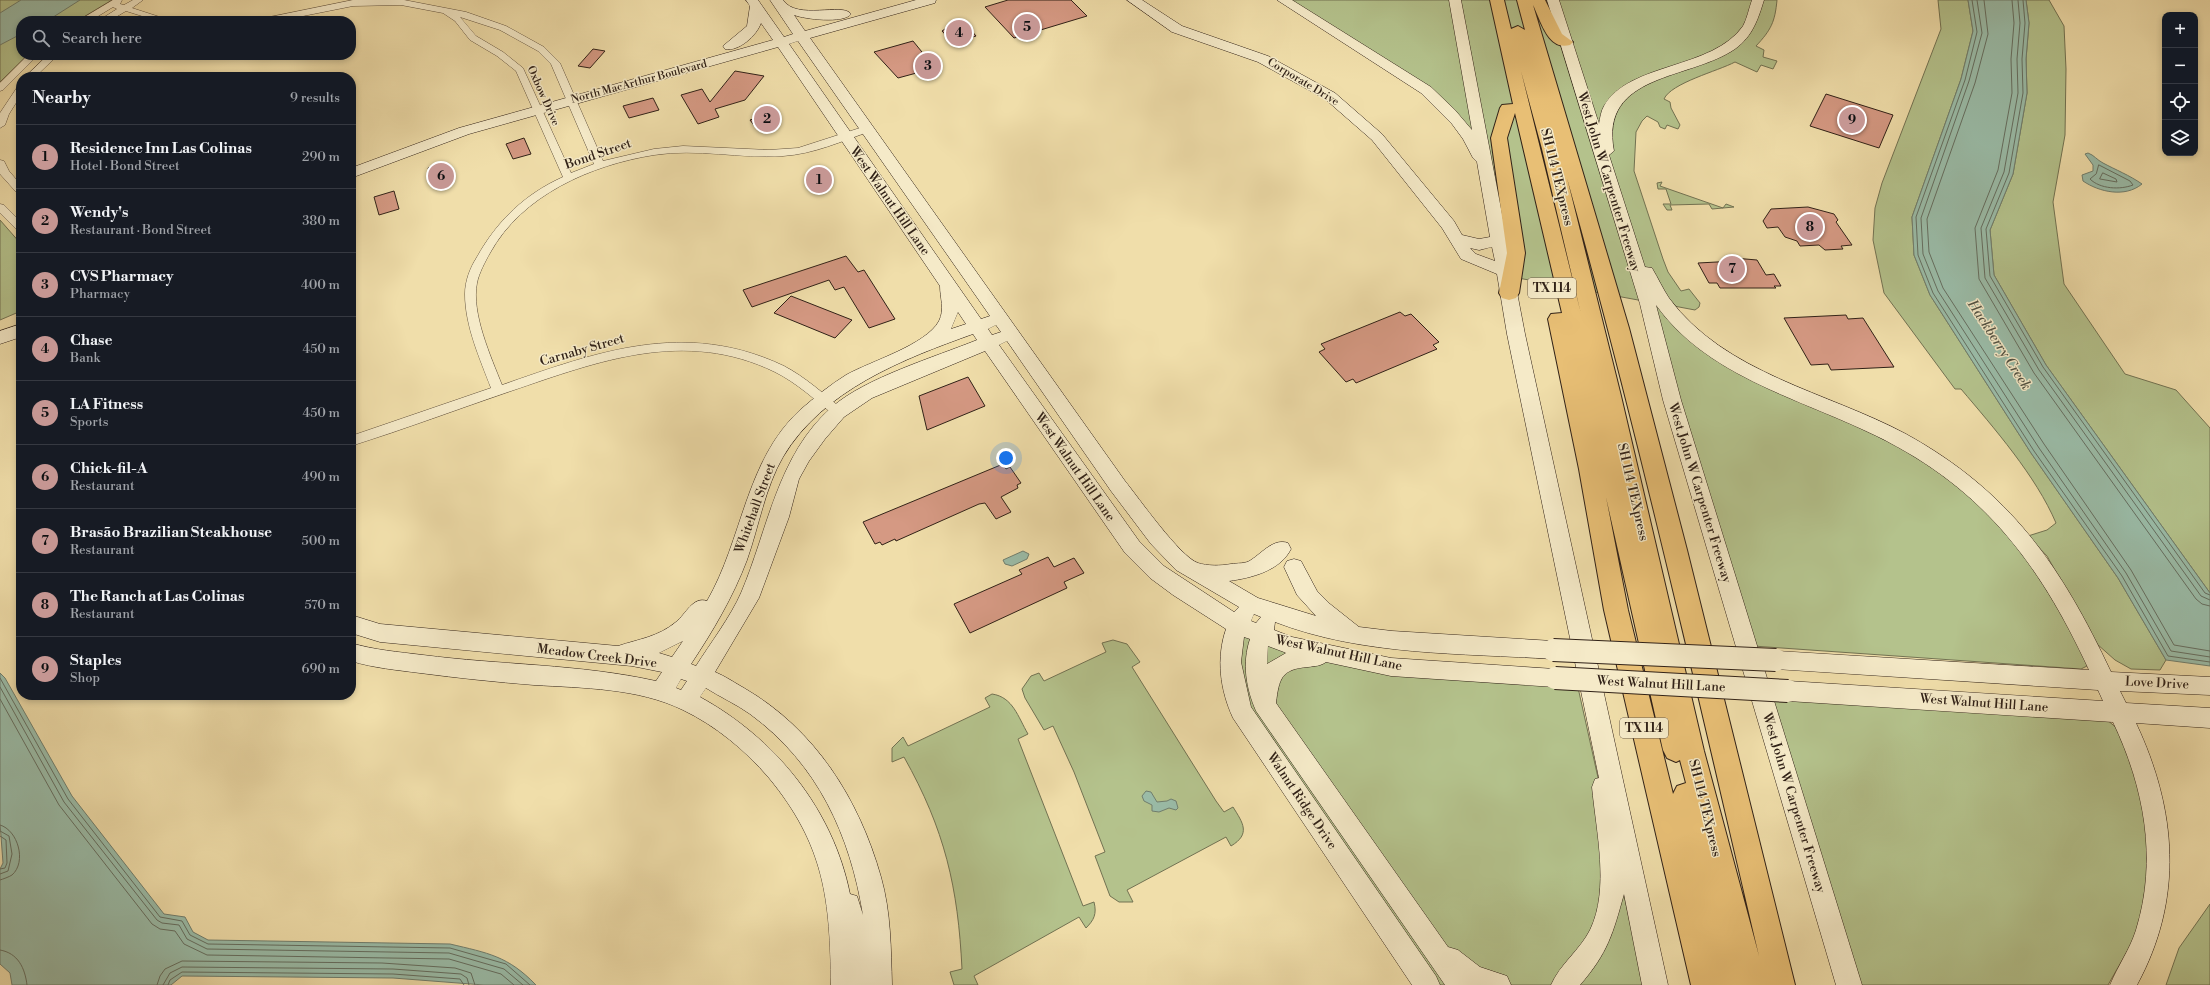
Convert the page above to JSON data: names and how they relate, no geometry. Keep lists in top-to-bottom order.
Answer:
{
  "streets": {
    "highway": ["SH 114 TEXpress", "TX 114"],
    "main road": [
      "North MacArthur Boulevard",
      "Corporate Drive",
      "West John W Carpenter Freeway",
      "West Walnut Hill Lane",
      "Whitehall Street",
      "Meadow Creek Drive",
      "Love Drive",
      "Walnut Ridge Drive"
    ],
    "street": ["Oxbow Drive", "Bond Street", "Carnaby Street"]
  },
  "crossings": [
    ["North MacArthur Boulevard", "Oxbow Drive"],
    ["North MacArthur Boulevard", "West Walnut Hill Lane"],
    ["Oxbow Drive", "Bond Street"],
    ["Bond Street", "West Walnut Hill Lane"],
    ["Bond Street", "Carnaby Street"],
    ["West Walnut Hill Lane", "Whitehall Street"],
    ["West Walnut Hill Lane", "Love Drive"],
    ["West Walnut Hill Lane", "Walnut Ridge Drive"],
    ["Carnaby Street", "Whitehall Street"],
    ["Whitehall Street", "Meadow Creek Drive"]
  ],
  "water": ["Hackberry Creek"],
  "page": {
    "map_buttons": ["+", "−"],
    "pins": [
      "5",
      "4",
      "3",
      "2",
      "9",
      "6",
      "1",
      "8",
      "7"
    ],
    "search": "Search here",
    "heading": ["Nearby", "9 results"],
    "list": [
      {
        "mark": "1",
        "name": "Residence Inn Las Colinas",
        "note": "Hotel · Bond Street",
        "value": "290 m"
      },
      {
        "mark": "2",
        "name": "Wendy's",
        "note": "Restaurant · Bond Street",
        "value": "380 m"
      },
      {
        "mark": "3",
        "name": "CVS Pharmacy",
        "note": "Pharmacy",
        "value": "400 m"
      },
      {
        "mark": "4",
        "name": "Chase",
        "note": "Bank",
        "value": "450 m"
      },
      {
        "mark": "5",
        "name": "LA Fitness",
        "note": "Sports",
        "value": "450 m"
      },
      {
        "mark": "6",
        "name": "Chick-fil-A",
        "note": "Restaurant",
        "value": "490 m"
      },
      {
        "mark": "7",
        "name": "Brasão Brazilian Steakhouse",
        "note": "Restaurant",
        "value": "500 m"
      },
      {
        "mark": "8",
        "name": "The Ranch at Las Colinas",
        "note": "Restaurant",
        "value": "570 m"
      },
      {
        "mark": "9",
        "name": "Staples",
        "note": "Shop",
        "value": "690 m"
      }
    ]
  }
}
